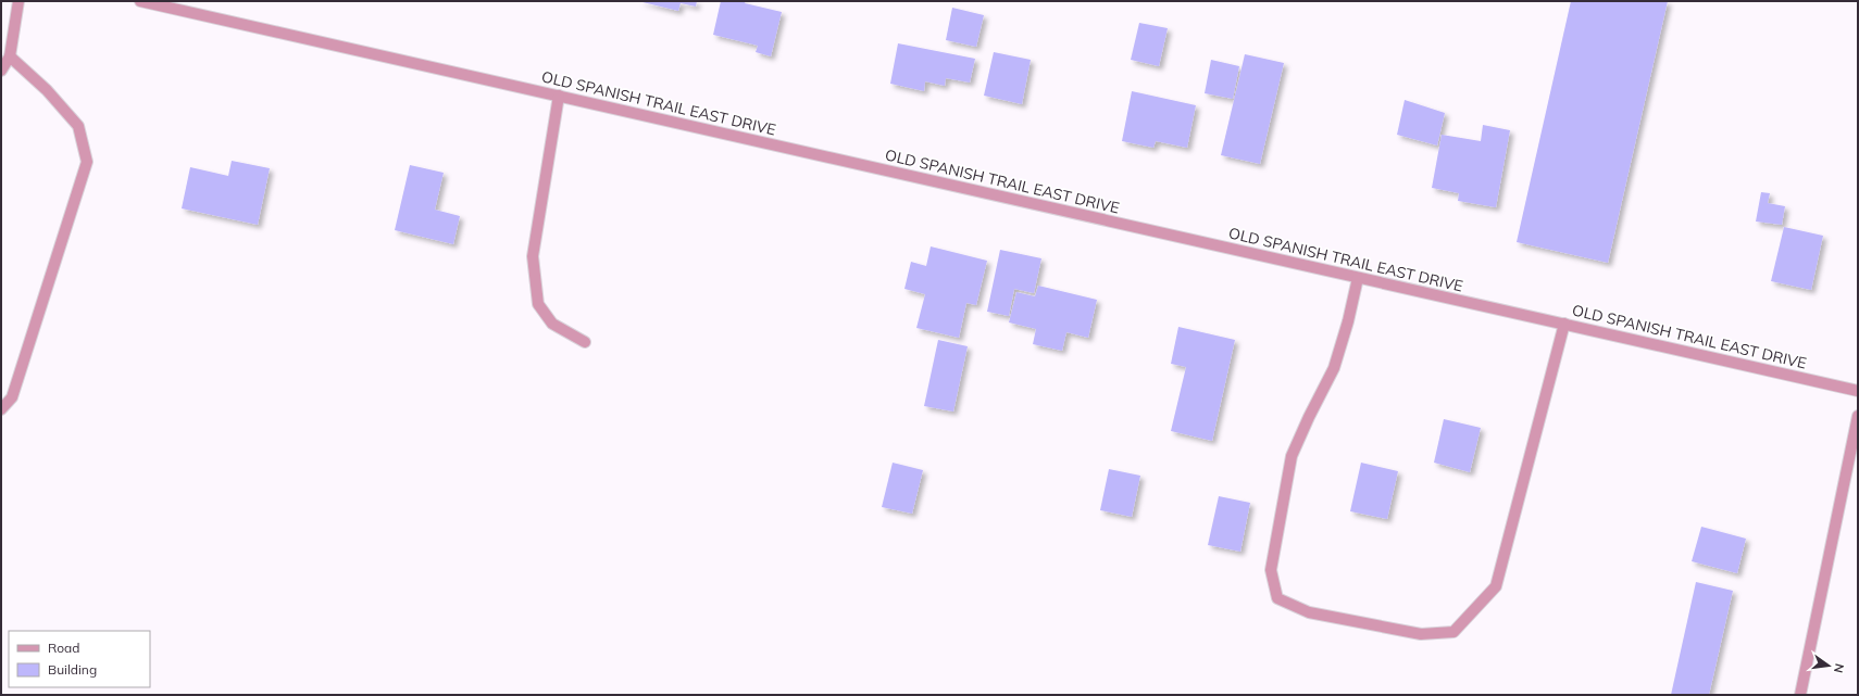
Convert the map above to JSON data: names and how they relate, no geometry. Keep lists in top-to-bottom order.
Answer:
{
  "streets": {
    "street": ["OLD SPANISH TRAIL EAST DRIVE"]
  },
  "legend": ["Road", "Building"],
  "north": "right"
}
